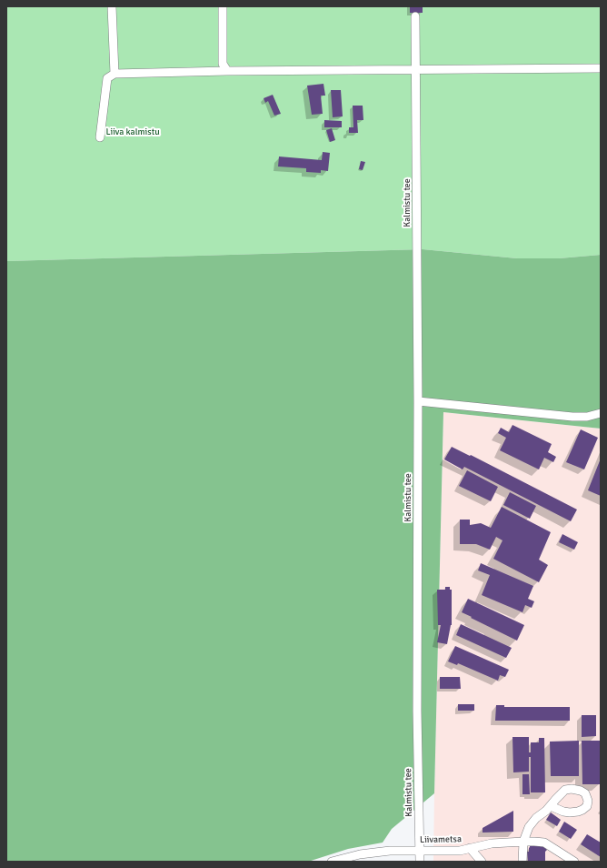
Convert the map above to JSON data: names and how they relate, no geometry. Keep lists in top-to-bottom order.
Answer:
{
  "streets": {
    "street": ["Kalmistu tee", "Liivametsa"]
  },
  "crossings": [
    ["Kalmistu tee", "Liivametsa"]
  ],
  "parks": ["Liiva kalmistu"]
}
